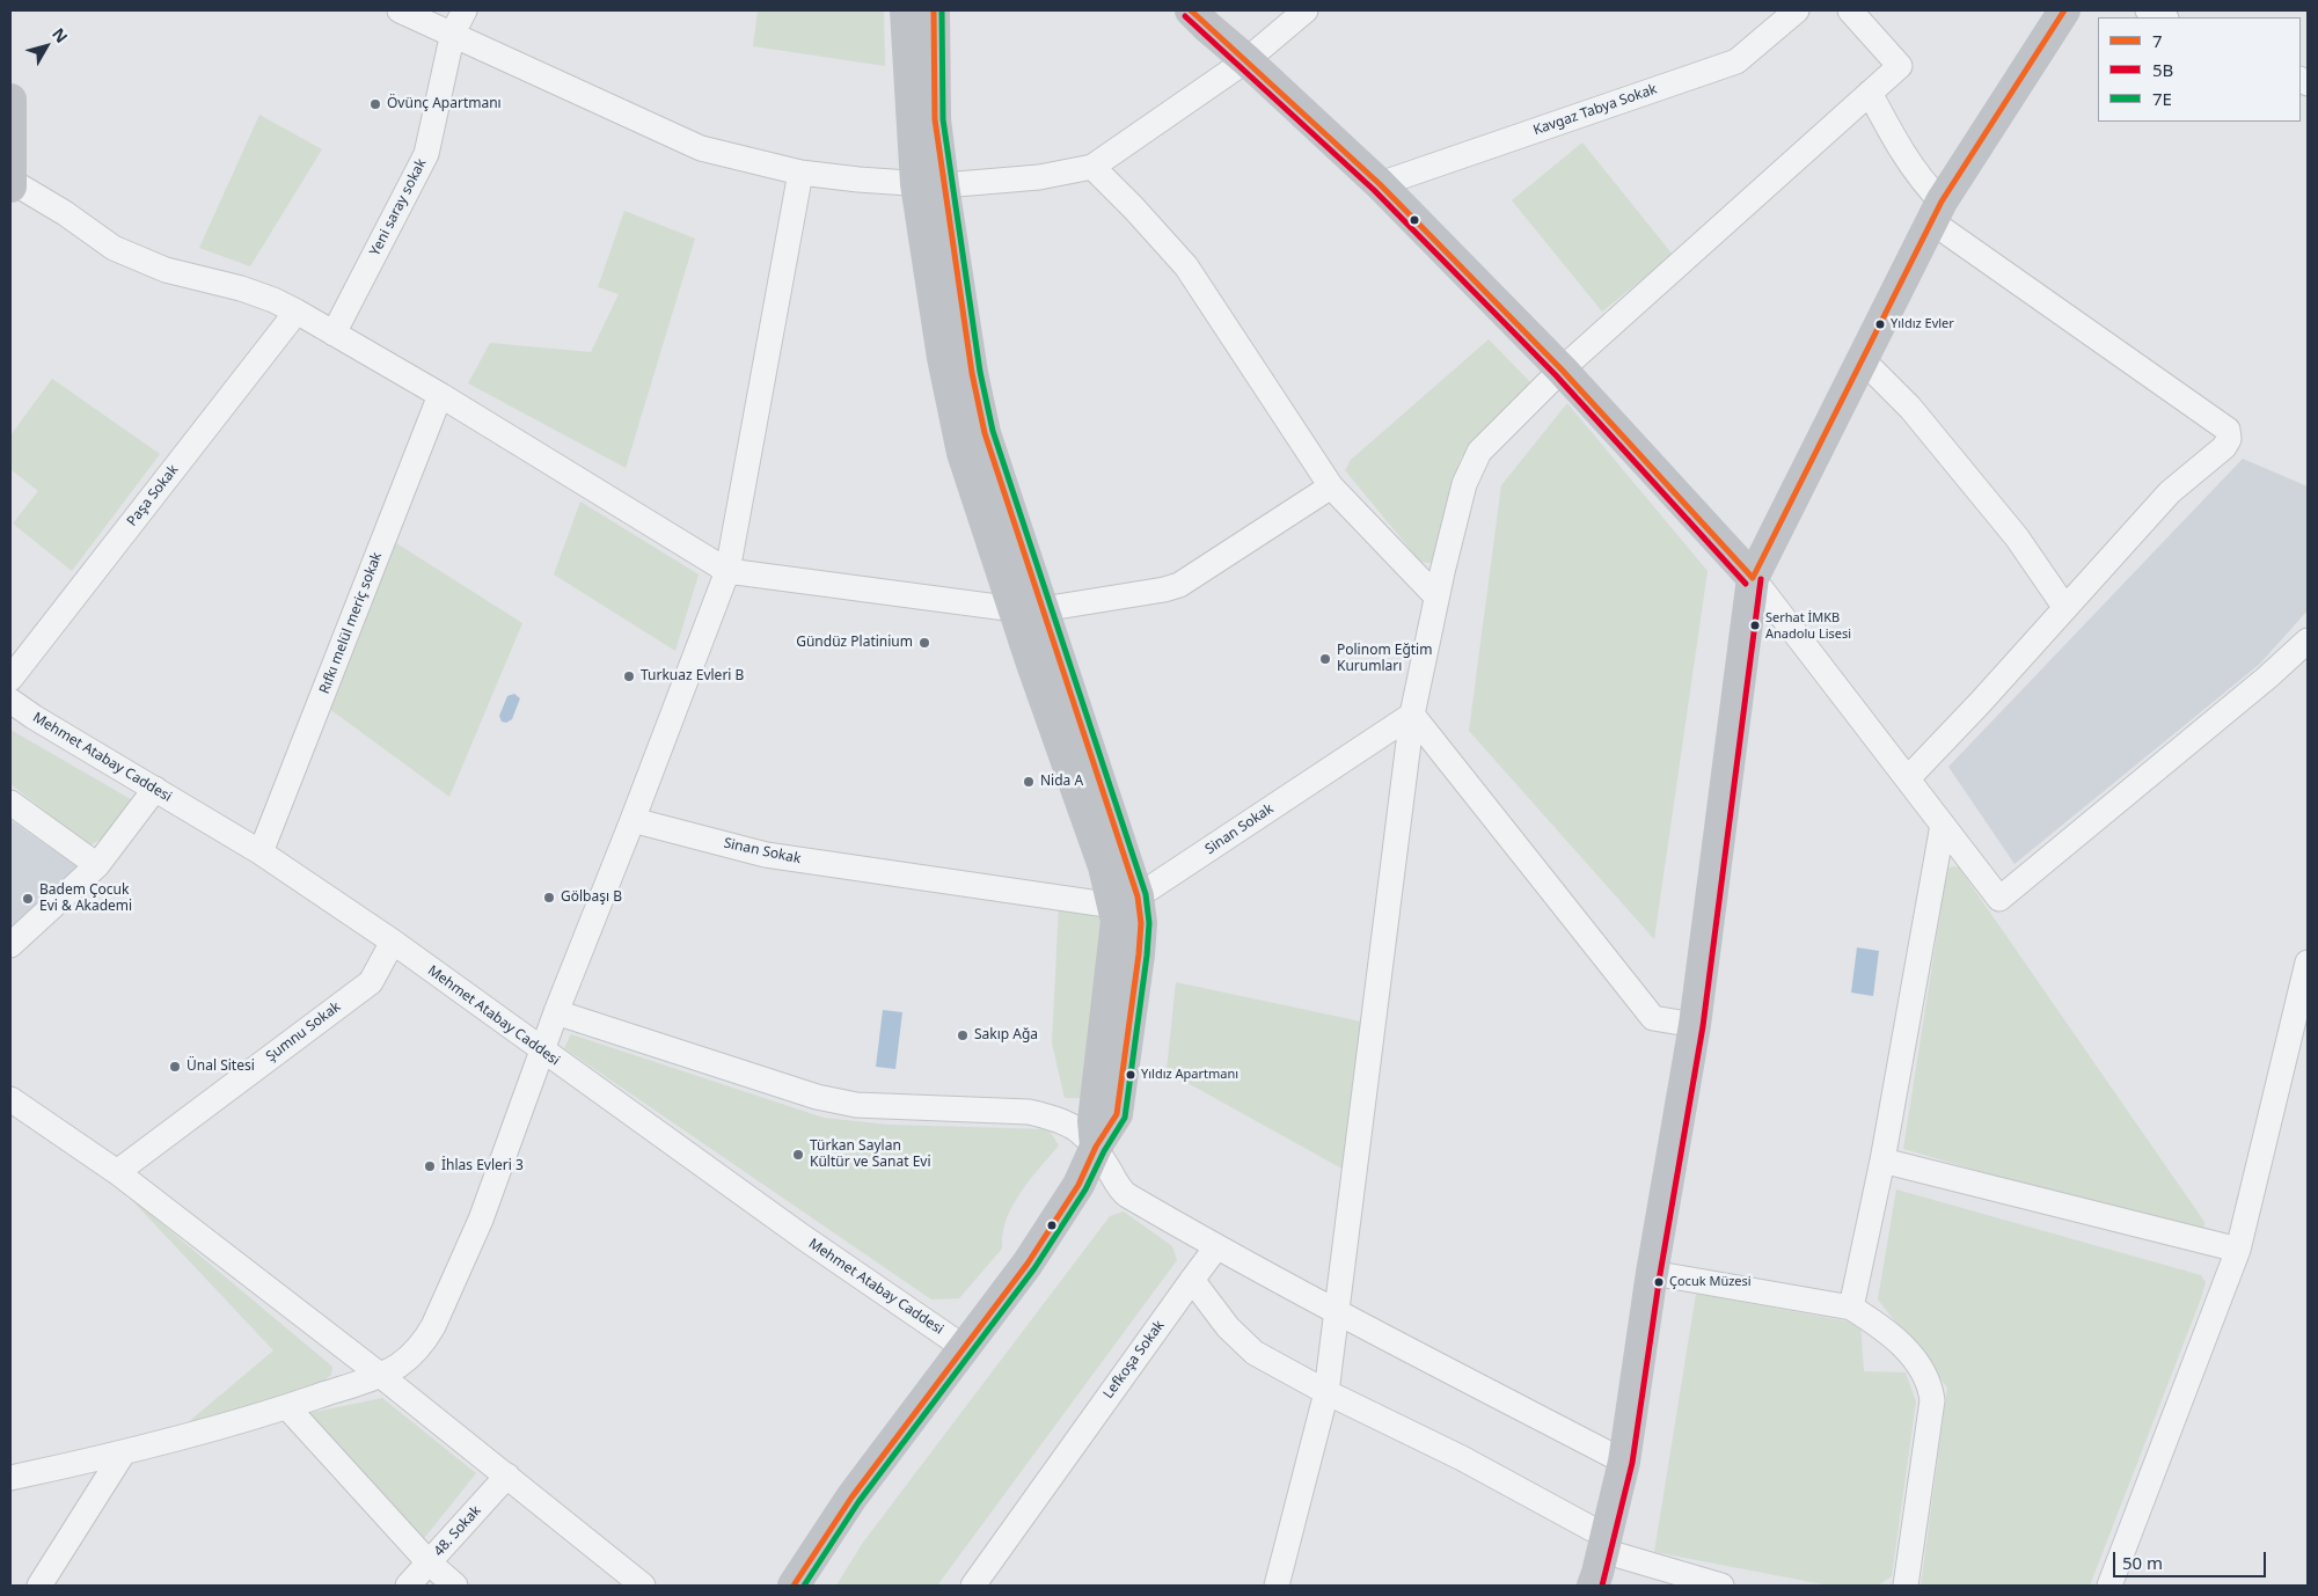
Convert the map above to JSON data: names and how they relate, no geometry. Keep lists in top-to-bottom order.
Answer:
{
  "streets": {
    "street": [
      "Kavgaz Tabya Sokak",
      "Yeni saray sokak",
      "Paşa Sokak",
      "Rıfkı melül meriç sokak",
      "Mehmet Atabay Caddesi",
      "Sinan Sokak",
      "Şumnu Sokak",
      "Lefkoşa Sokak",
      "48. Sokak"
    ]
  },
  "crossings": [
    ["Rıfkı melül meriç sokak", "Mehmet Atabay Caddesi"],
    ["Mehmet Atabay Caddesi", "Şumnu Sokak"]
  ],
  "places": [
    "Övünç Apartmanı",
    "Yıldız Evler",
    "Serhat İMKB Anadolu Lisesi",
    "Gündüz Platinium",
    "Polinom Eğtim Kurumları",
    "Turkuaz Evleri B",
    "Nida A",
    "Gölbaşı B",
    "Badem Çocuk Evi & Akademi",
    "Sakıp Ağa",
    "Ünal Sitesi",
    "Yıldız Apartmanı",
    "Türkan Saylan Kültür ve Sanat Evi",
    "İhlas Evleri 3",
    "Çocuk Müzesi"
  ],
  "lines": ["transit line 7", "transit line 7E", "transit line 5B"],
  "legend": ["7", "5B", "7E"],
  "scale_bar": "50 m",
  "north": "top right"
}
